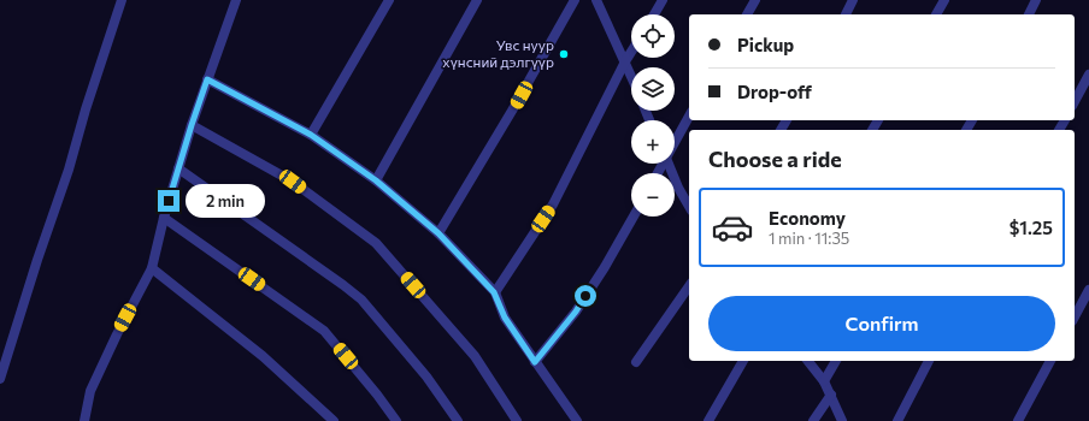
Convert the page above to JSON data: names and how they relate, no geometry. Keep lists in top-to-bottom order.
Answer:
{
  "places": ["Увс нуур хүнсний дэлгүүр"],
  "page": {
    "map_buttons": ["+", "−"],
    "banner": ["Pickup", "Drop-off"],
    "heading": "Choose a ride",
    "bubble": "2 min",
    "list": [
      {
        "name": "Economy",
        "note": "1 min · 11:35",
        "value": "$1.25"
      }
    ],
    "buttons": "Confirm"
  }
}
